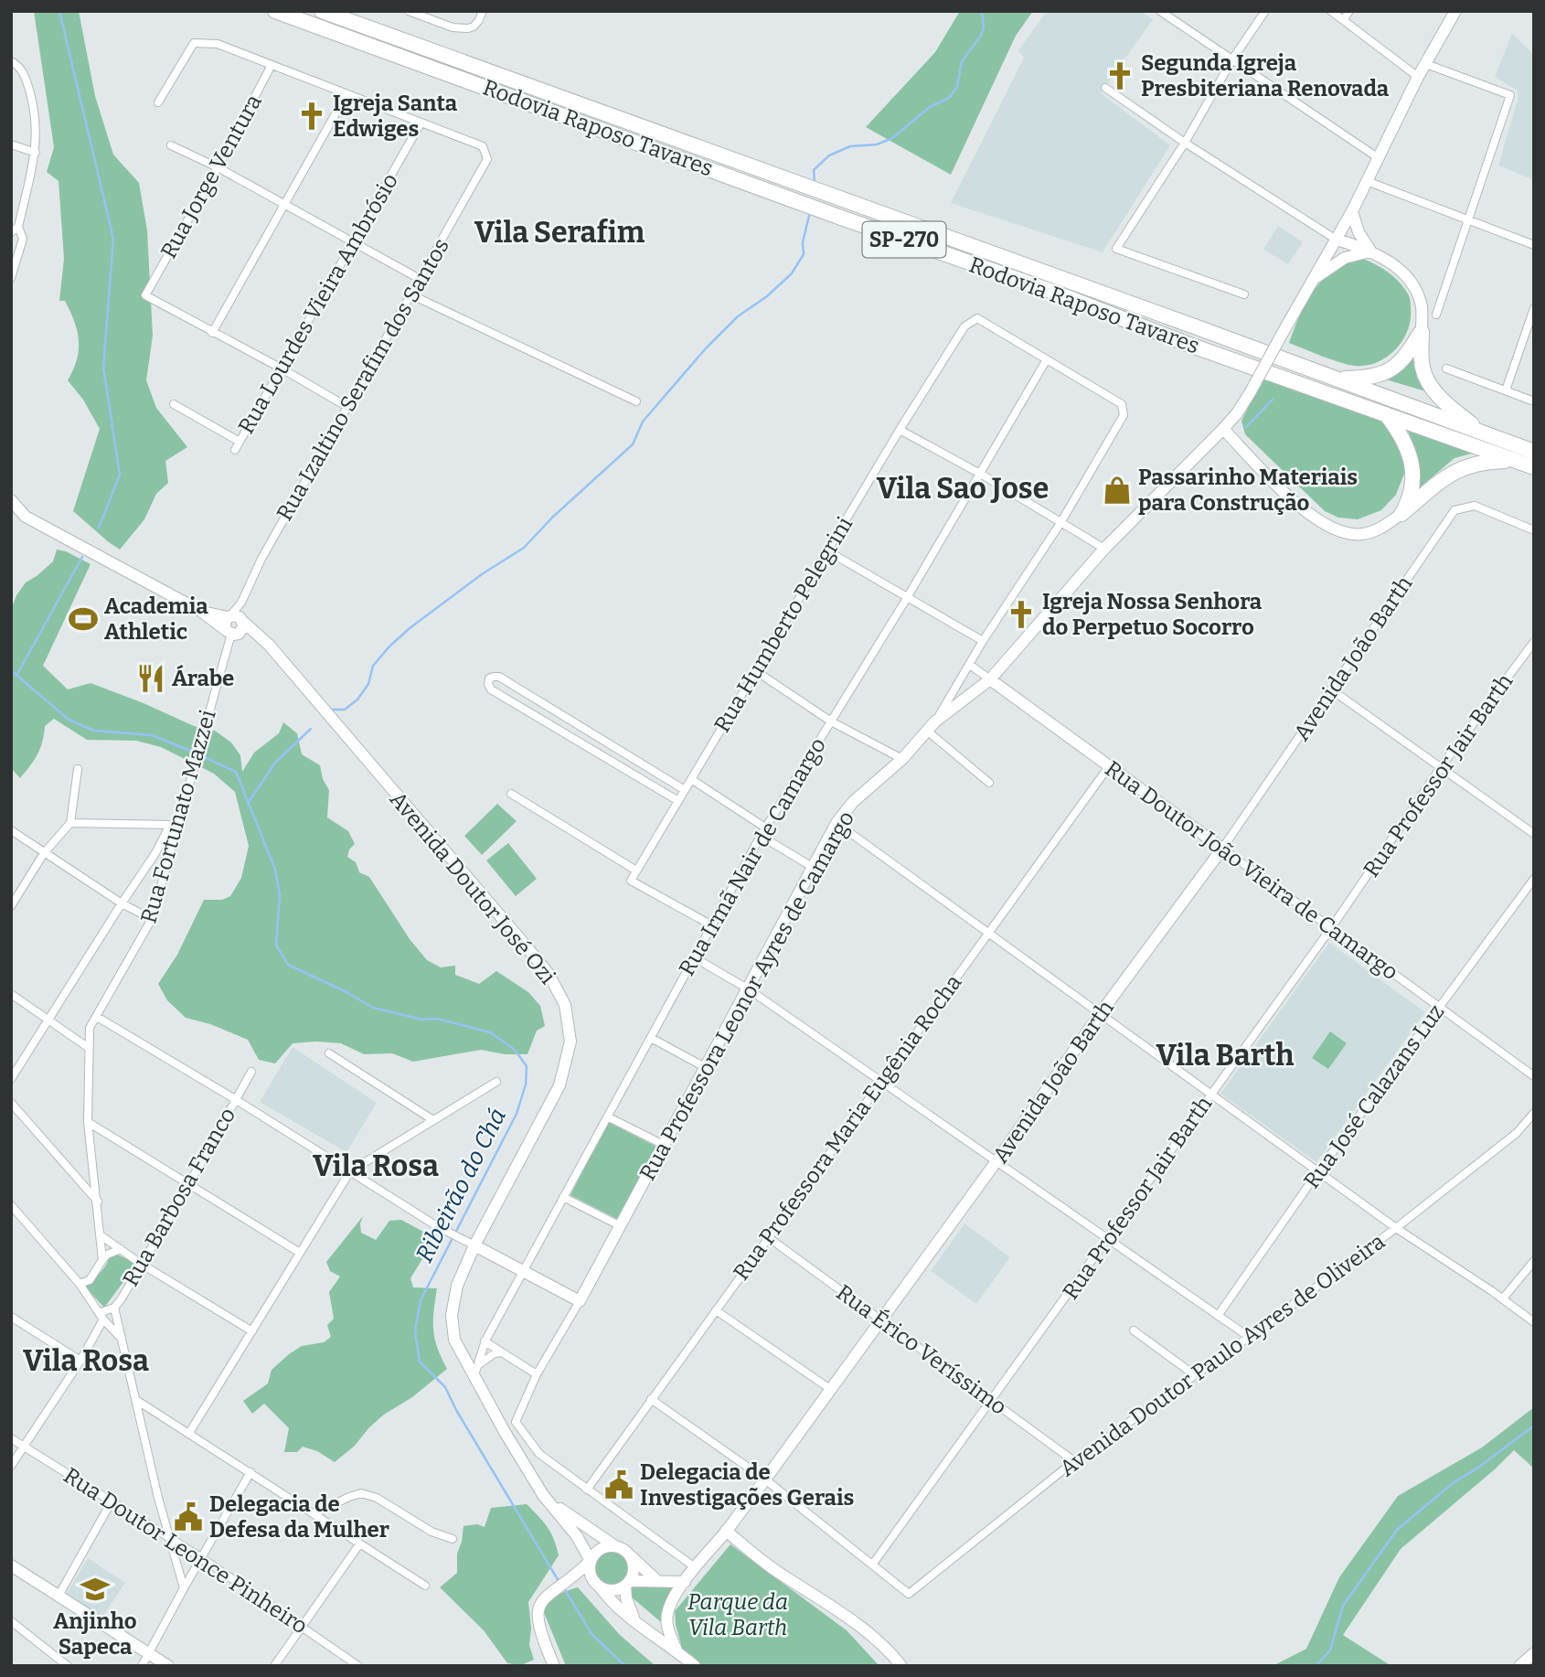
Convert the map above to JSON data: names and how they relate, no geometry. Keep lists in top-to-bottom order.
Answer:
{
  "streets": {
    "highway": ["Rodovia Raposo Tavares", "SP-270"],
    "main road": [
      "Avenida João Barth",
      "Rua Doutor João Vieira de Camargo",
      "Avenida Doutor José Ozi",
      "Rua Professora Leonor Ayres de Camargo"
    ],
    "street": [
      "Rua Jorge Ventura",
      "Rua Lourdes Vieira Ambrósio",
      "Rua Izaltino Serafim dos Santos",
      "Rua Humberto Pelegrini",
      "Rua Professor Jair Barth",
      "Rua Fortunato Mazzei",
      "Rua Irmã Nair de Camargo",
      "Rua José Calazans Luz",
      "Rua Professora Maria Eugênia Rocha",
      "Rua Barbosa Franco",
      "Rua Érico Veríssimo",
      "Avenida Doutor Paulo Ayres de Oliveira",
      "Rua Doutor Leonce Pinheiro"
    ]
  },
  "crossings": [
    ["Rua Lourdes Vieira Ambrósio", "Rua Izaltino Serafim dos Santos"],
    ["Rua Izaltino Serafim dos Santos", "Avenida Doutor José Ozi"],
    ["Rua Humberto Pelegrini", "Rua Irmã Nair de Camargo"],
    ["Avenida João Barth", "Rua Doutor João Vieira de Camargo"],
    ["Avenida João Barth", "Rua Érico Veríssimo"],
    ["Rua Professor Jair Barth", "Rua Doutor João Vieira de Camargo"],
    ["Rua Professor Jair Barth", "Rua Érico Veríssimo"],
    ["Rua Professor Jair Barth", "Avenida Doutor Paulo Ayres de Oliveira"],
    ["Rua Irmã Nair de Camargo", "Avenida Doutor José Ozi"],
    ["Rua Doutor João Vieira de Camargo", "Rua Professora Leonor Ayres de Camargo"],
    ["Rua Doutor João Vieira de Camargo", "Rua José Calazans Luz"],
    ["Rua Doutor João Vieira de Camargo", "Rua Professora Maria Eugênia Rocha"],
    ["Rua Professora Leonor Ayres de Camargo", "Rua Professora Maria Eugênia Rocha"],
    ["Rua Professora Maria Eugênia Rocha", "Rua Érico Veríssimo"],
    ["Rua Érico Veríssimo", "Avenida Doutor Paulo Ayres de Oliveira"]
  ],
  "districts": [
    "Vila Serafim",
    "Vila Sao Jose",
    "Vila Barth",
    "Vila Rosa",
    "Vila Rosa"
  ],
  "water": ["Ribeirão do Chá"],
  "parks": ["Parque da Vila Barth"],
  "places": {
    "church": ["Segunda Igreja Presbiteriana Renovada", "Igreja Santa Edwiges", "Igreja Nossa Senhora do Perpetuo Socorro"],
    "shop": ["Passarinho Materiais para Construção"],
    "sports": ["Academia Athletic"],
    "restaurant": ["Árabe"],
    "public building": ["Delegacia de Investigações Gerais", "Delegacia de Defesa da Mulher"],
    "school or university": ["Anjinho Sapeca"]
  }
}
